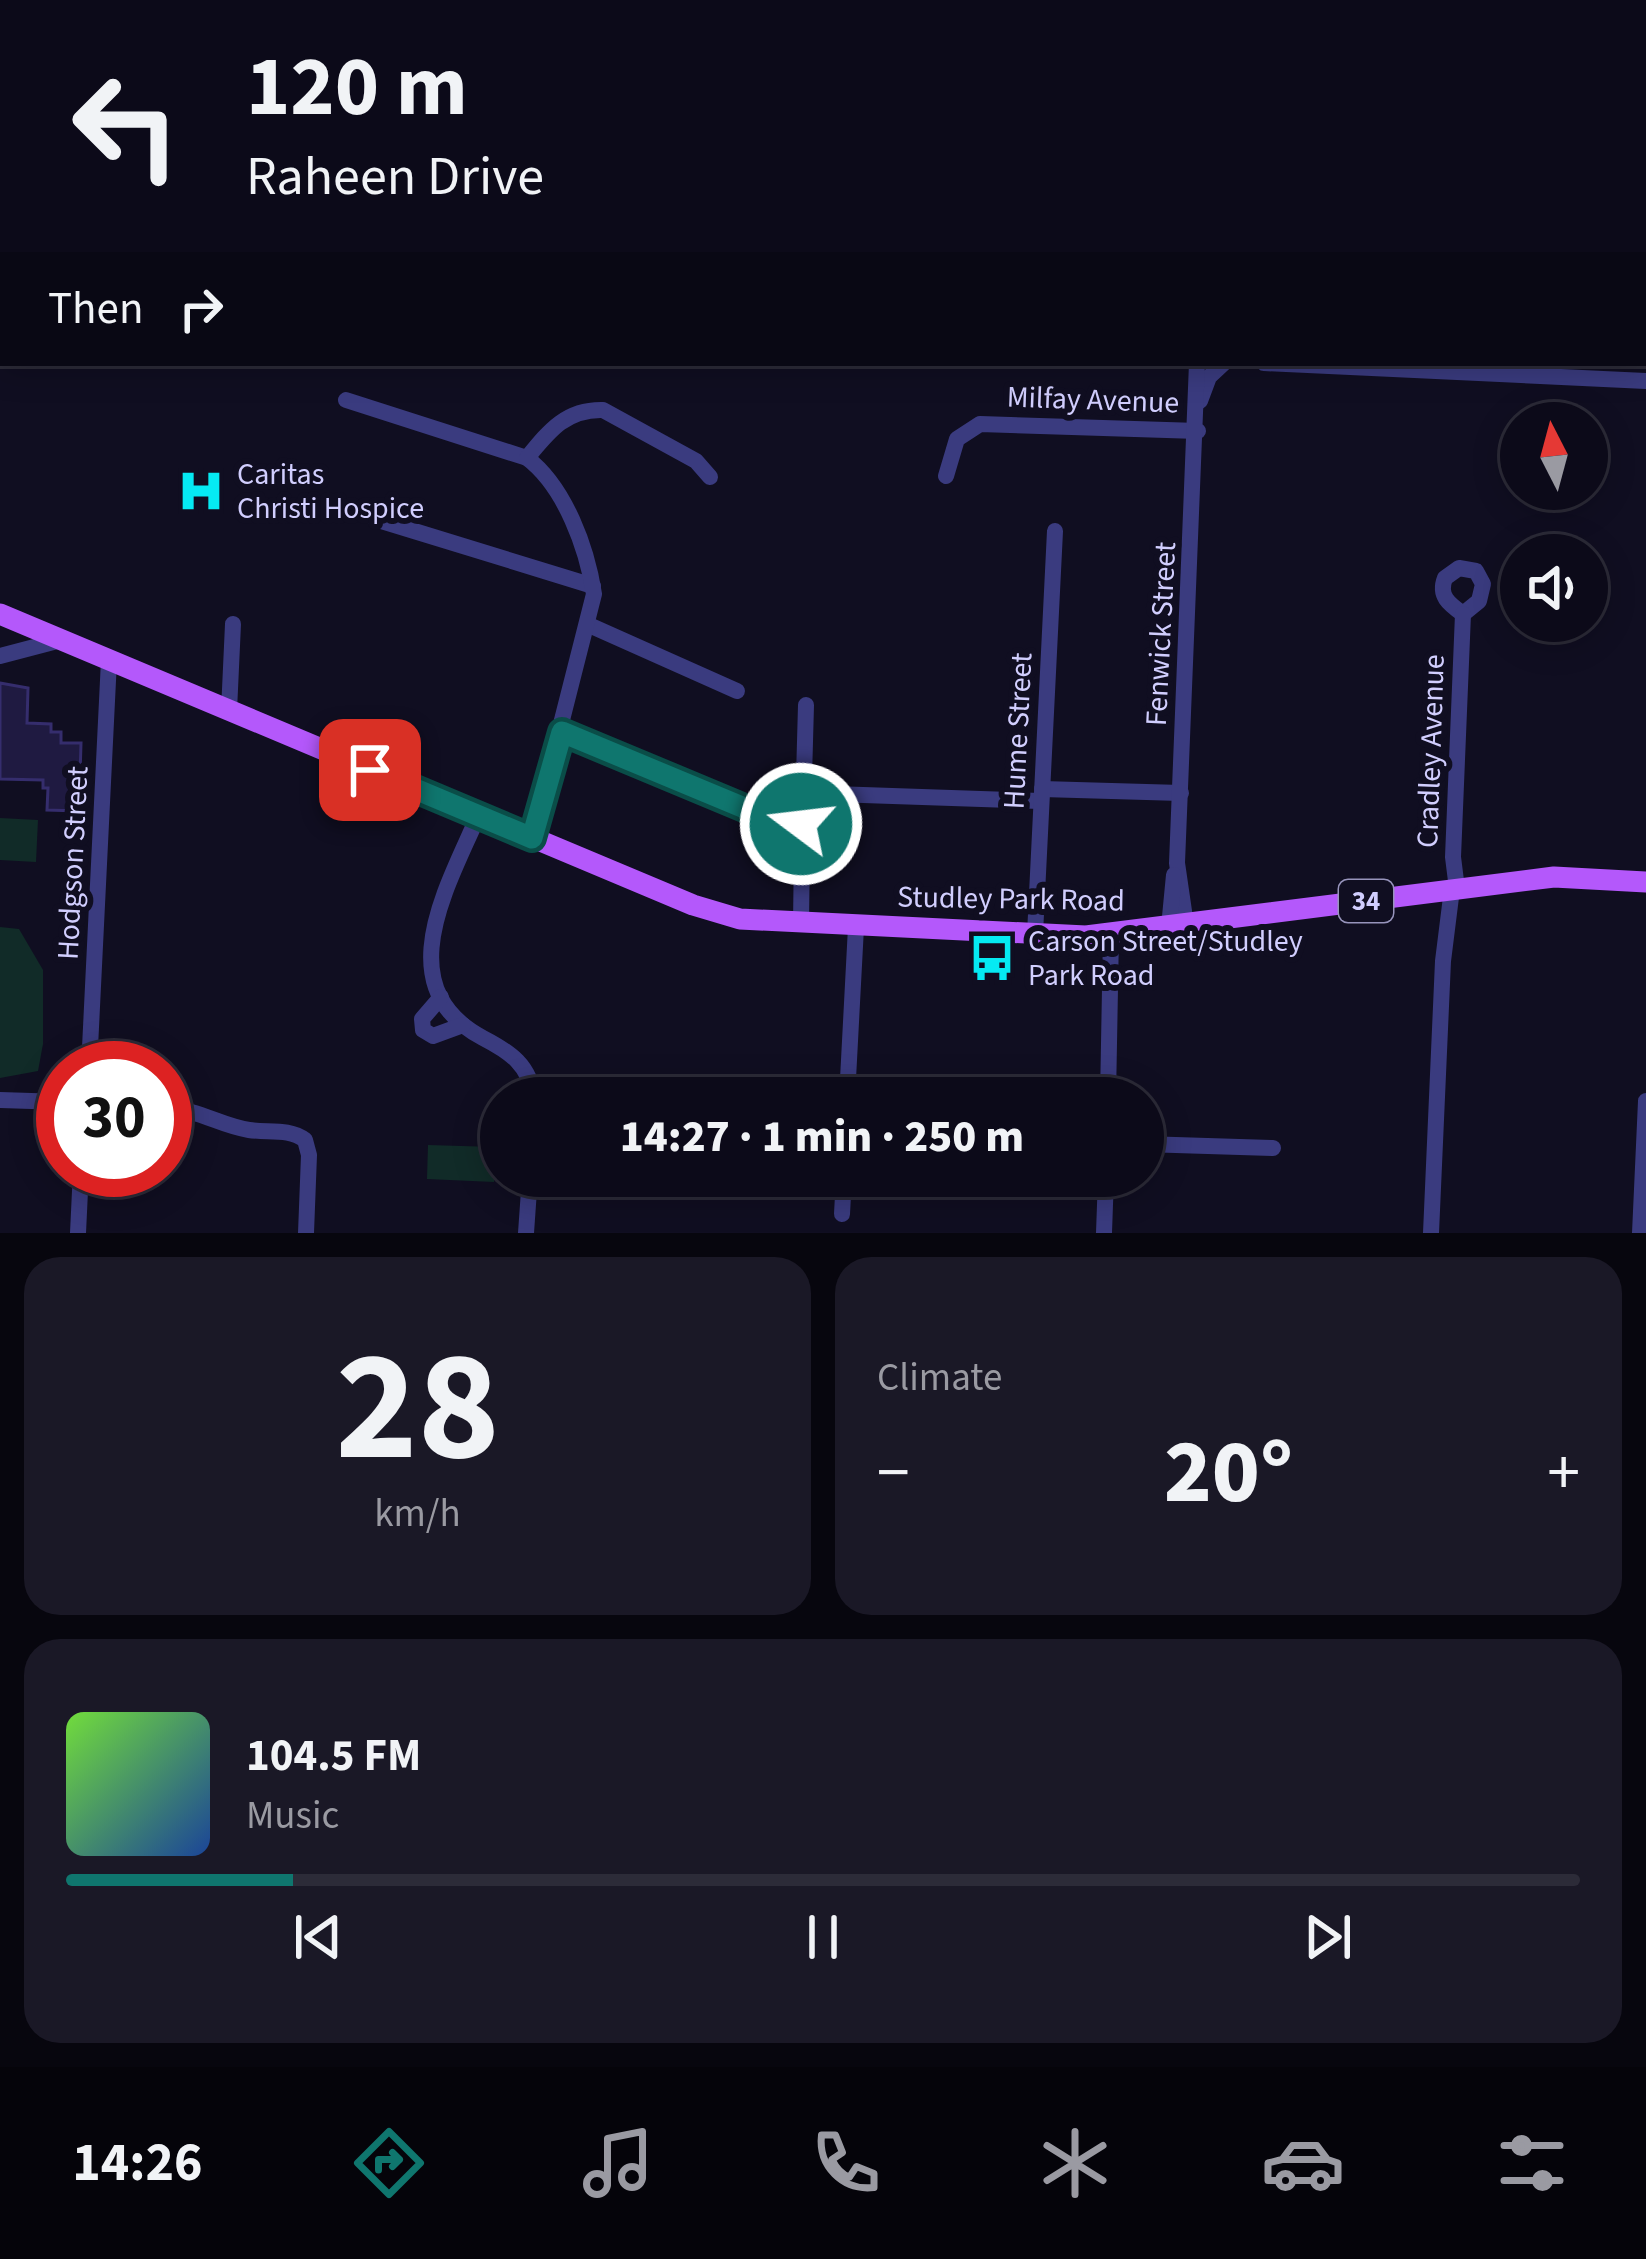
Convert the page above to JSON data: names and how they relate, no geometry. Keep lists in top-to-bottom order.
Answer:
{
  "streets": {
    "main road": ["Studley Park Road", "34"],
    "street": [
      "Milfay Avenue",
      "Fenwick Street",
      "Hume Street",
      "Cradley Avenue",
      "Hodgson Street"
    ]
  },
  "crossings": [
    ["Milfay Avenue", "Fenwick Street"],
    ["Fenwick Street", "Studley Park Road"],
    ["Hume Street", "Studley Park Road"],
    ["Cradley Avenue", "Studley Park Road"],
    ["Hodgson Street", "Studley Park Road"]
  ],
  "places": {
    "hospital": ["Caritas Christi Hospice"],
    "bus stop": ["Carson Street/Studley Park Road"]
  },
  "north": "top",
  "page": {
    "turn": ["120 m", "Raheen Drive"],
    "then": "Then",
    "limit": "30",
    "trip": "14:27 · 1 min · 250 m",
    "tile": [
      ["28", "km/h"],
      "Climate"
    ],
    "heat": ["−", "20°", "+"],
    "song": ["104.5 FM", "Music"],
    "tabs": "14:26"
  }
}
